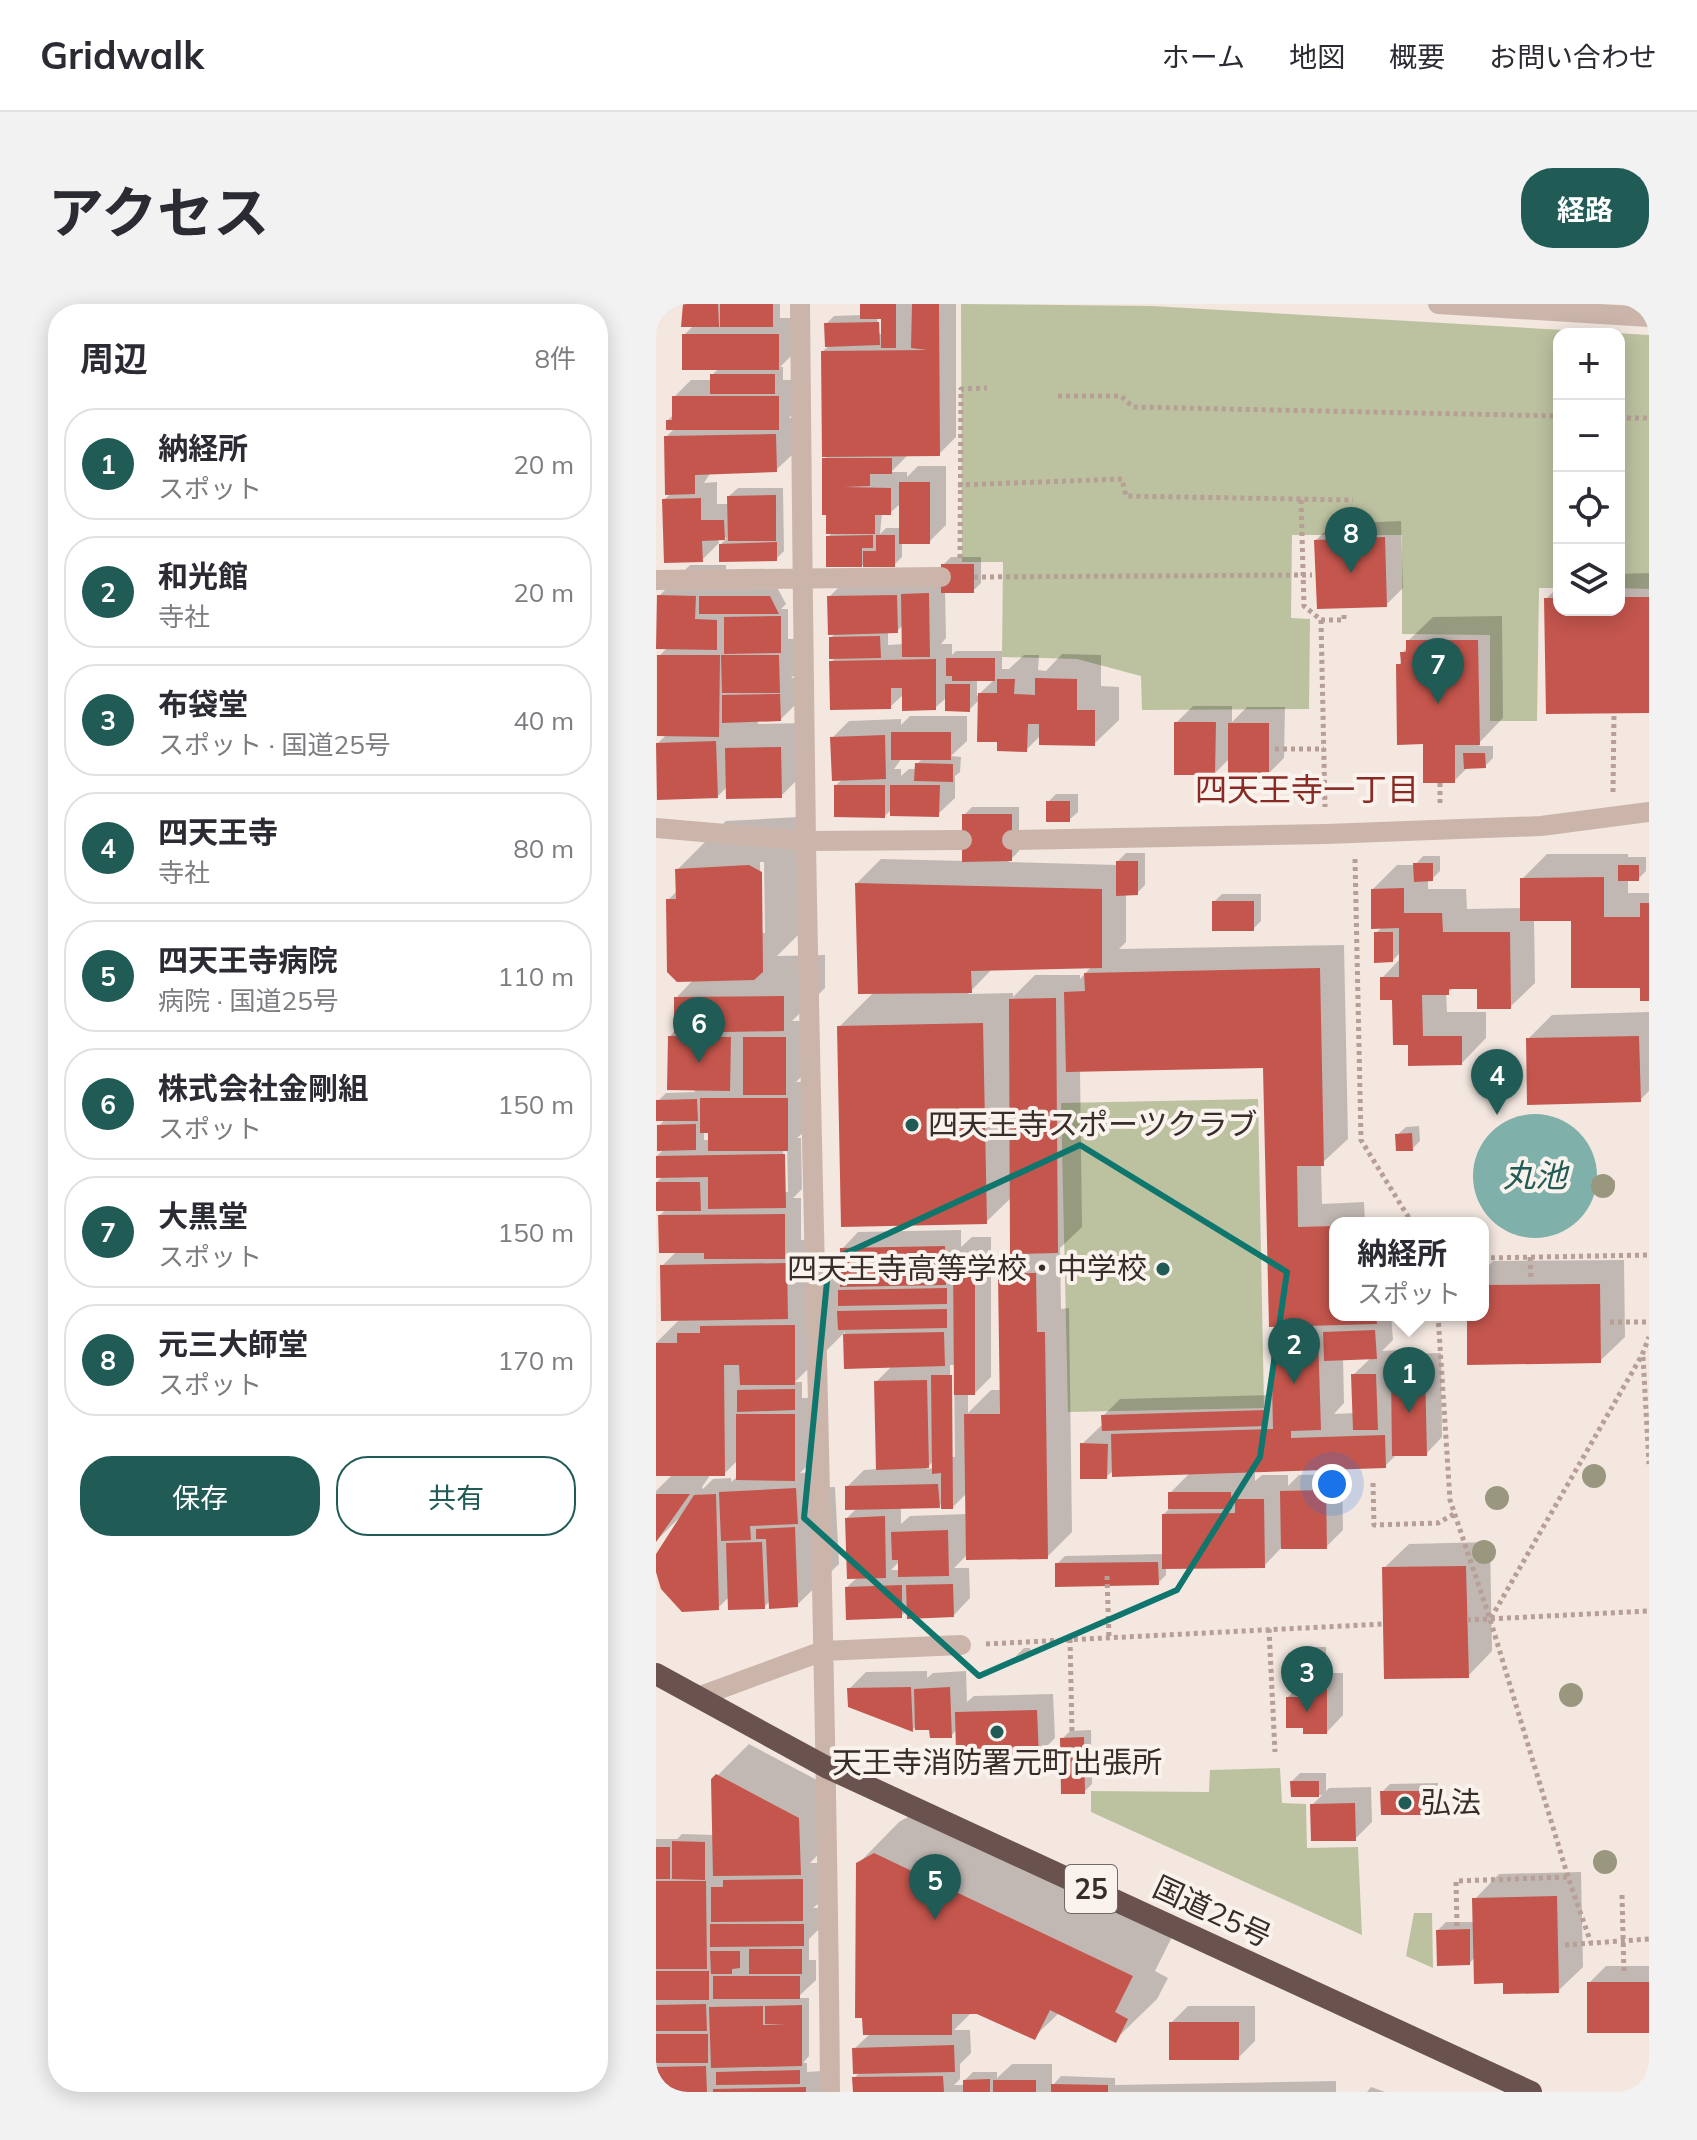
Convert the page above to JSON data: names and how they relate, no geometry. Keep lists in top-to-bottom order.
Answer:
{
  "streets": {
    "highway": ["25", "国道25号"]
  },
  "districts": ["四天王寺一丁目"],
  "water": ["丸池"],
  "places": [
    "四天王寺スポーツクラブ",
    "四天王寺高等学校・中学校",
    "天王寺消防署元町出張所",
    "弘法"
  ],
  "page": {
    "header": "Gridwalk",
    "nav": [
      "ホーム",
      "地図",
      "概要",
      "お問い合わせ"
    ],
    "title": "アクセス",
    "buttons": [
      "経路",
      ["保存", "共有"]
    ],
    "heading": ["周辺", "8件"],
    "map_buttons": ["+", "−"],
    "list": [
      {
        "mark": "1",
        "name": "納経所",
        "note": "スポット",
        "value": "20 m"
      },
      {
        "mark": "2",
        "name": "和光館",
        "note": "寺社",
        "value": "20 m"
      },
      {
        "mark": "3",
        "name": "布袋堂",
        "note": "スポット · 国道25号",
        "value": "40 m"
      },
      {
        "mark": "4",
        "name": "四天王寺",
        "note": "寺社",
        "value": "80 m"
      },
      {
        "mark": "5",
        "name": "四天王寺病院",
        "note": "病院 · 国道25号",
        "value": "110 m"
      },
      {
        "mark": "6",
        "name": "株式会社金剛組",
        "note": "スポット",
        "value": "150 m"
      },
      {
        "mark": "7",
        "name": "大黒堂",
        "note": "スポット",
        "value": "150 m"
      },
      {
        "mark": "8",
        "name": "元三大師堂",
        "note": "スポット",
        "value": "170 m"
      }
    ],
    "pins": [
      "8",
      "7",
      "6",
      "4",
      "2",
      "1",
      "3",
      "5"
    ],
    "popup": ["納経所", "スポット"]
  }
}
